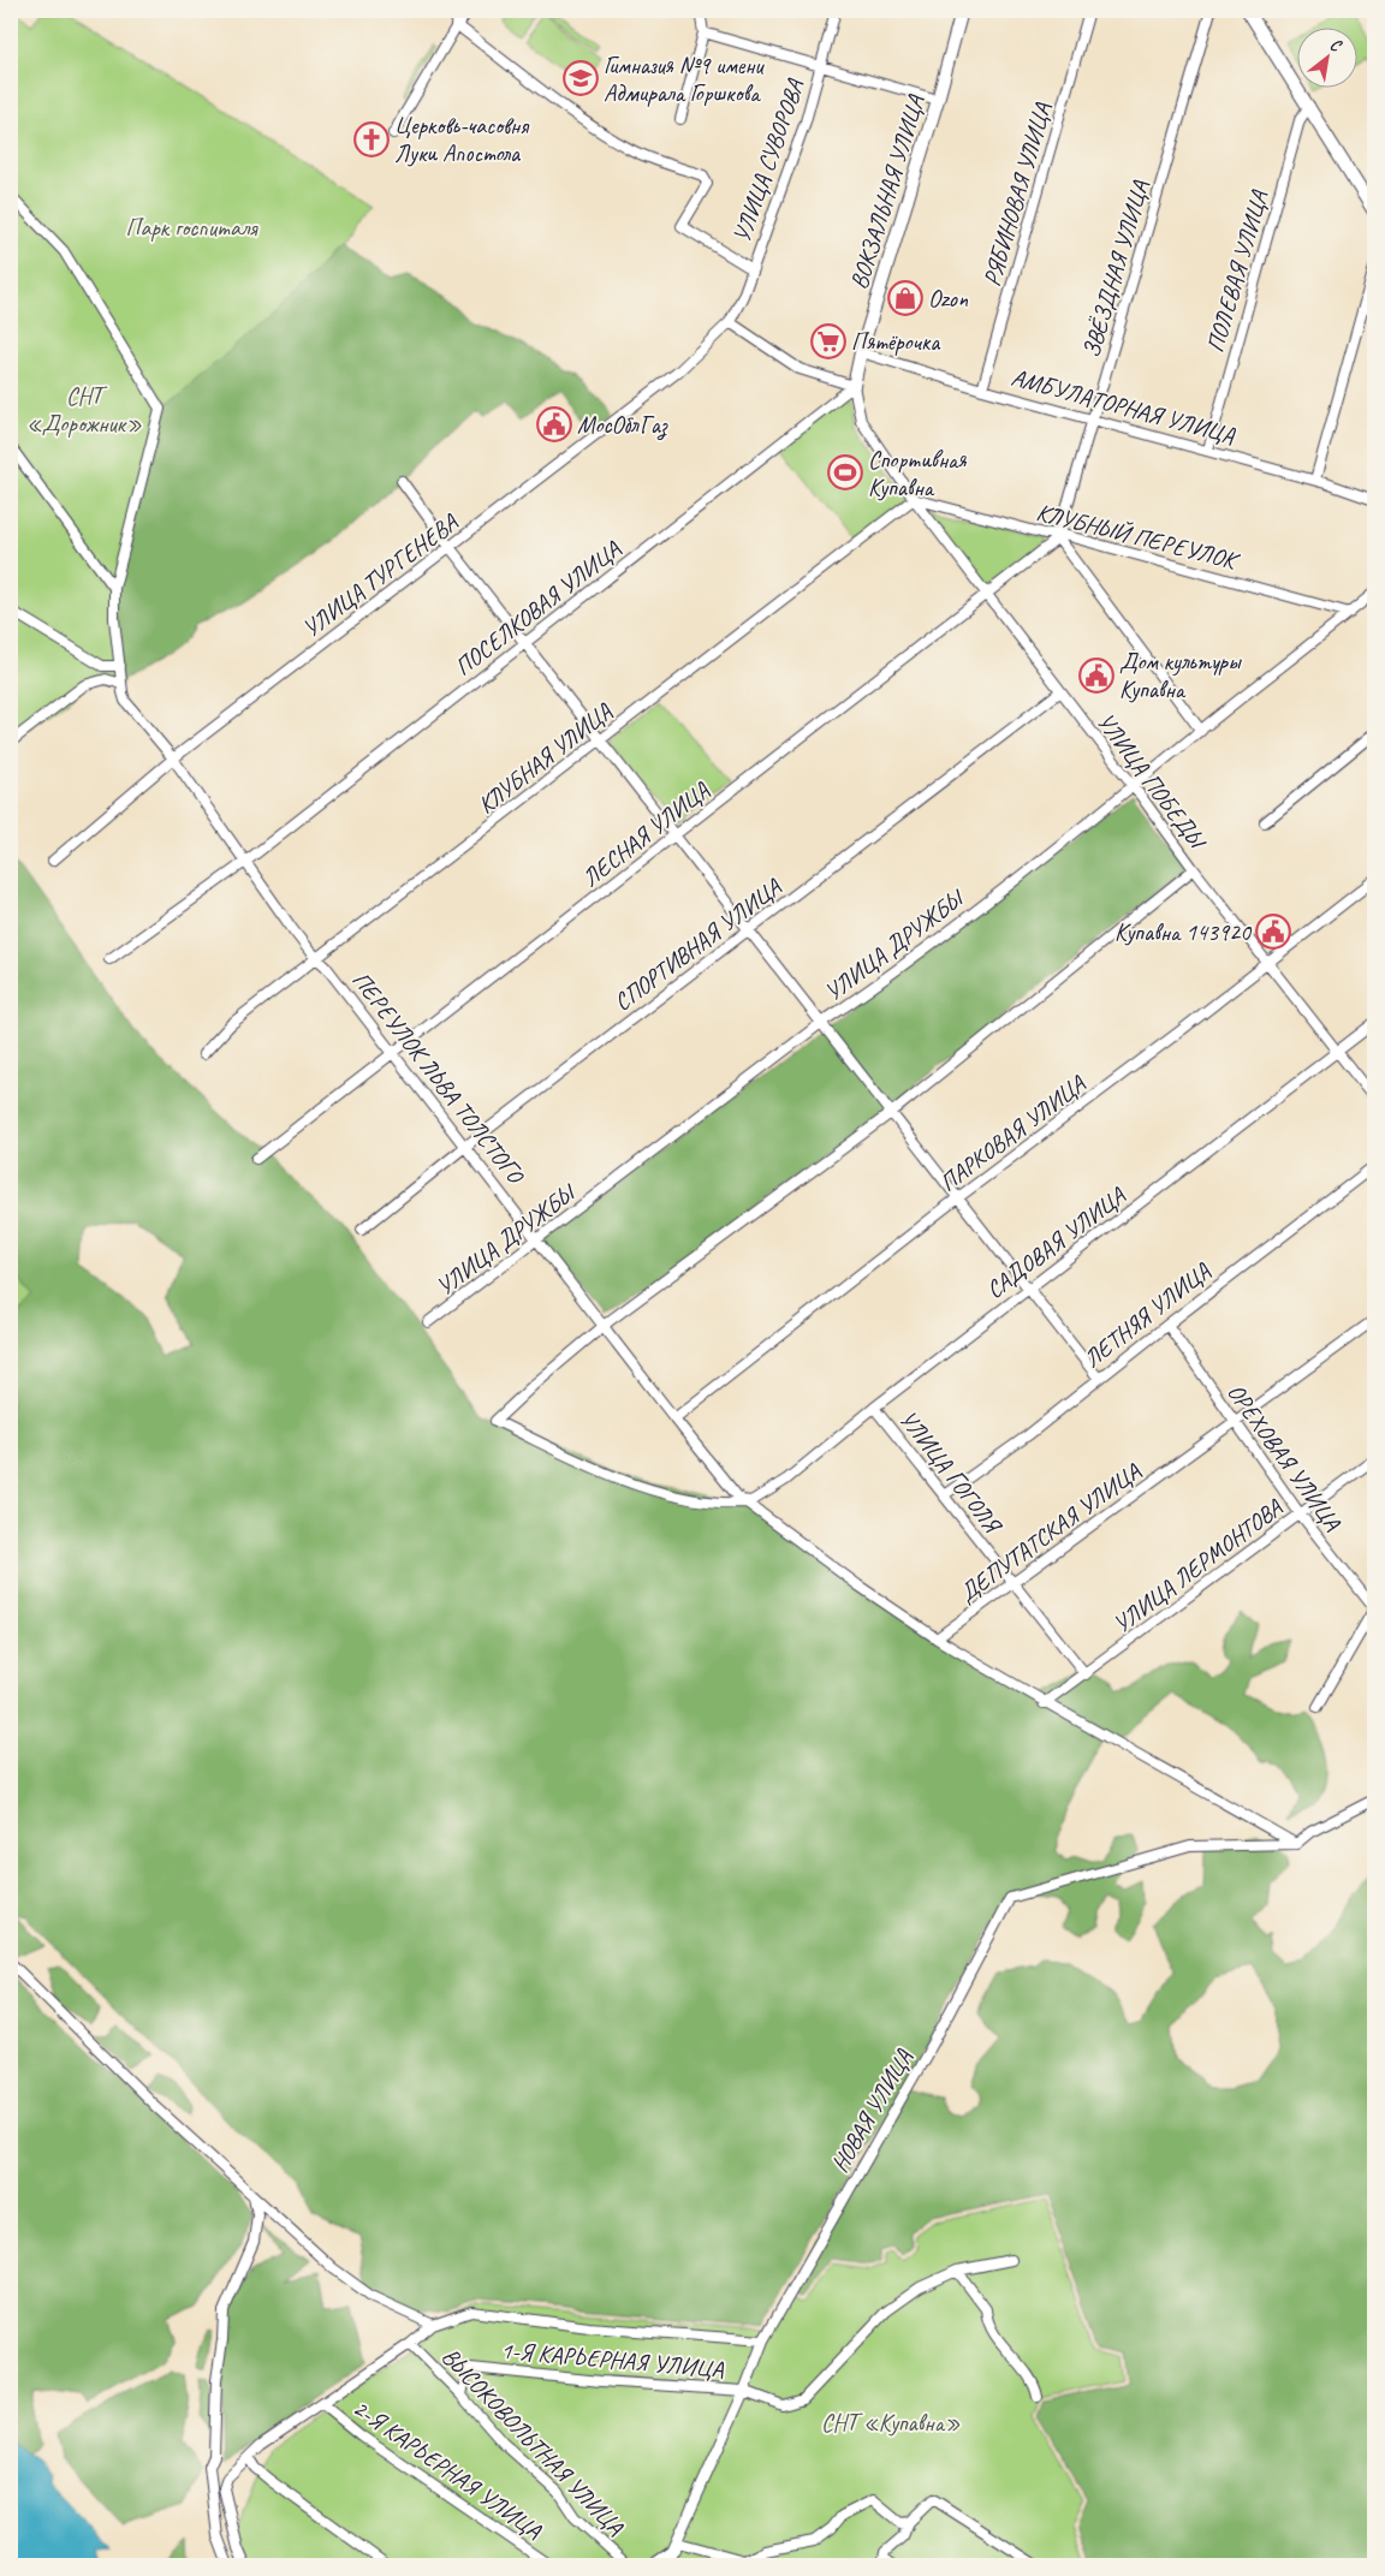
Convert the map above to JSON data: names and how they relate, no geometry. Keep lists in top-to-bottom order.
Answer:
{
  "streets": {
    "street": [
      "УЛИЦА СУВОРОВА",
      "ВОКЗАЛЬНАЯ УЛИЦА",
      "РЯБИНОВАЯ УЛИЦА",
      "ЗВЁЗДНАЯ УЛИЦА",
      "ПОЛЕВАЯ УЛИЦА",
      "АМБУЛАТОРНАЯ УЛИЦА",
      "КЛУБНЫЙ ПЕРЕУЛОК",
      "УЛИЦА ТУРГЕНЕВА",
      "ПОСЕЛКОВАЯ УЛИЦА",
      "КЛУБНАЯ УЛИЦА",
      "УЛИЦА ПОБЕДЫ",
      "ЛЕСНАЯ УЛИЦА",
      "СПОРТИВНАЯ УЛИЦА",
      "УЛИЦА ДРУЖБЫ",
      "ПЕРЕУЛОК ЛЬВА ТОЛСТОГО",
      "ПАРКОВАЯ УЛИЦА",
      "САДОВАЯ УЛИЦА",
      "ЛЕТНЯЯ УЛИЦА",
      "ОРЕХОВАЯ УЛИЦА",
      "УЛИЦА ГОГОЛЯ",
      "ДЕПУТАТСКАЯ УЛИЦА",
      "УЛИЦА ЛЕРМОНТОВА",
      "НОВАЯ УЛИЦА",
      "1-Я КАРЬЕРНАЯ УЛИЦА",
      "ВЫСОКОВОЛЬТНАЯ УЛИЦА",
      "2-Я КАРЬЕРНАЯ УЛИЦА"
    ]
  },
  "crossings": [
    ["УЛИЦА СУВОРОВА", "УЛИЦА ТУРГЕНЕВА"],
    ["ВОКЗАЛЬНАЯ УЛИЦА", "АМБУЛАТОРНАЯ УЛИЦА"],
    ["ВОКЗАЛЬНАЯ УЛИЦА", "ПОСЕЛКОВАЯ УЛИЦА"],
    ["ВОКЗАЛЬНАЯ УЛИЦА", "УЛИЦА ПОБЕДЫ"],
    ["РЯБИНОВАЯ УЛИЦА", "АМБУЛАТОРНАЯ УЛИЦА"],
    ["ЗВЁЗДНАЯ УЛИЦА", "АМБУЛАТОРНАЯ УЛИЦА"],
    ["ЗВЁЗДНАЯ УЛИЦА", "КЛУБНЫЙ ПЕРЕУЛОК"],
    ["ЗВЁЗДНАЯ УЛИЦА", "ЛЕСНАЯ УЛИЦА"],
    ["ПОЛЕВАЯ УЛИЦА", "АМБУЛАТОРНАЯ УЛИЦА"],
    ["КЛУБНЫЙ ПЕРЕУЛОК", "КЛУБНАЯ УЛИЦА"],
    ["КЛУБНЫЙ ПЕРЕУЛОК", "УЛИЦА ПОБЕДЫ"],
    ["КЛУБНЫЙ ПЕРЕУЛОК", "ЛЕСНАЯ УЛИЦА"],
    ["КЛУБНЫЙ ПЕРЕУЛОК", "УЛИЦА ДРУЖБЫ"],
    ["УЛИЦА ТУРГЕНЕВА", "ПЕРЕУЛОК ЛЬВА ТОЛСТОГО"],
    ["ПОСЕЛКОВАЯ УЛИЦА", "УЛИЦА ПОБЕДЫ"],
    ["ПОСЕЛКОВАЯ УЛИЦА", "ПЕРЕУЛОК ЛЬВА ТОЛСТОГО"],
    ["КЛУБНАЯ УЛИЦА", "УЛИЦА ПОБЕДЫ"],
    ["КЛУБНАЯ УЛИЦА", "ПЕРЕУЛОК ЛЬВА ТОЛСТОГО"],
    ["УЛИЦА ПОБЕДЫ", "ЛЕСНАЯ УЛИЦА"],
    ["УЛИЦА ПОБЕДЫ", "СПОРТИВНАЯ УЛИЦА"],
    ["УЛИЦА ПОБЕДЫ", "УЛИЦА ДРУЖБЫ"],
    ["УЛИЦА ПОБЕДЫ", "ПАРКОВАЯ УЛИЦА"],
    ["УЛИЦА ПОБЕДЫ", "САДОВАЯ УЛИЦА"],
    ["ЛЕСНАЯ УЛИЦА", "ПЕРЕУЛОК ЛЬВА ТОЛСТОГО"],
    ["СПОРТИВНАЯ УЛИЦА", "ПЕРЕУЛОК ЛЬВА ТОЛСТОГО"],
    ["УЛИЦА ДРУЖБЫ", "ПЕРЕУЛОК ЛЬВА ТОЛСТОГО"],
    ["ПЕРЕУЛОК ЛЬВА ТОЛСТОГО", "ПАРКОВАЯ УЛИЦА"],
    ["ПЕРЕУЛОК ЛЬВА ТОЛСТОГО", "САДОВАЯ УЛИЦА"],
    ["САДОВАЯ УЛИЦА", "УЛИЦА ГОГОЛЯ"],
    ["ЛЕТНЯЯ УЛИЦА", "ОРЕХОВАЯ УЛИЦА"],
    ["ЛЕТНЯЯ УЛИЦА", "УЛИЦА ГОГОЛЯ"],
    ["ОРЕХОВАЯ УЛИЦА", "ДЕПУТАТСКАЯ УЛИЦА"],
    ["ОРЕХОВАЯ УЛИЦА", "УЛИЦА ЛЕРМОНТОВА"],
    ["УЛИЦА ГОГОЛЯ", "ДЕПУТАТСКАЯ УЛИЦА"],
    ["УЛИЦА ГОГОЛЯ", "УЛИЦА ЛЕРМОНТОВА"],
    ["НОВАЯ УЛИЦА", "1-Я КАРЬЕРНАЯ УЛИЦА"],
    ["1-Я КАРЬЕРНАЯ УЛИЦА", "ВЫСОКОВОЛЬТНАЯ УЛИЦА"]
  ],
  "parks": ["Парк госпиталя", "СНТ «Дорожник»", "СНТ «Купавна»"],
  "places": {
    "school or university": ["Гимназия №9 имени Адмирала Горшкова"],
    "church": ["Церковь-часовня Луки Апостола"],
    "shop": ["Ozon"],
    "supermarket": ["Пятёрочка"],
    "public building": ["МосОблГаз", "Дом культуры Купавна", "Купавна 143920"],
    "sports": ["Спортивная Купавна"]
  },
  "north": "top right"
}
